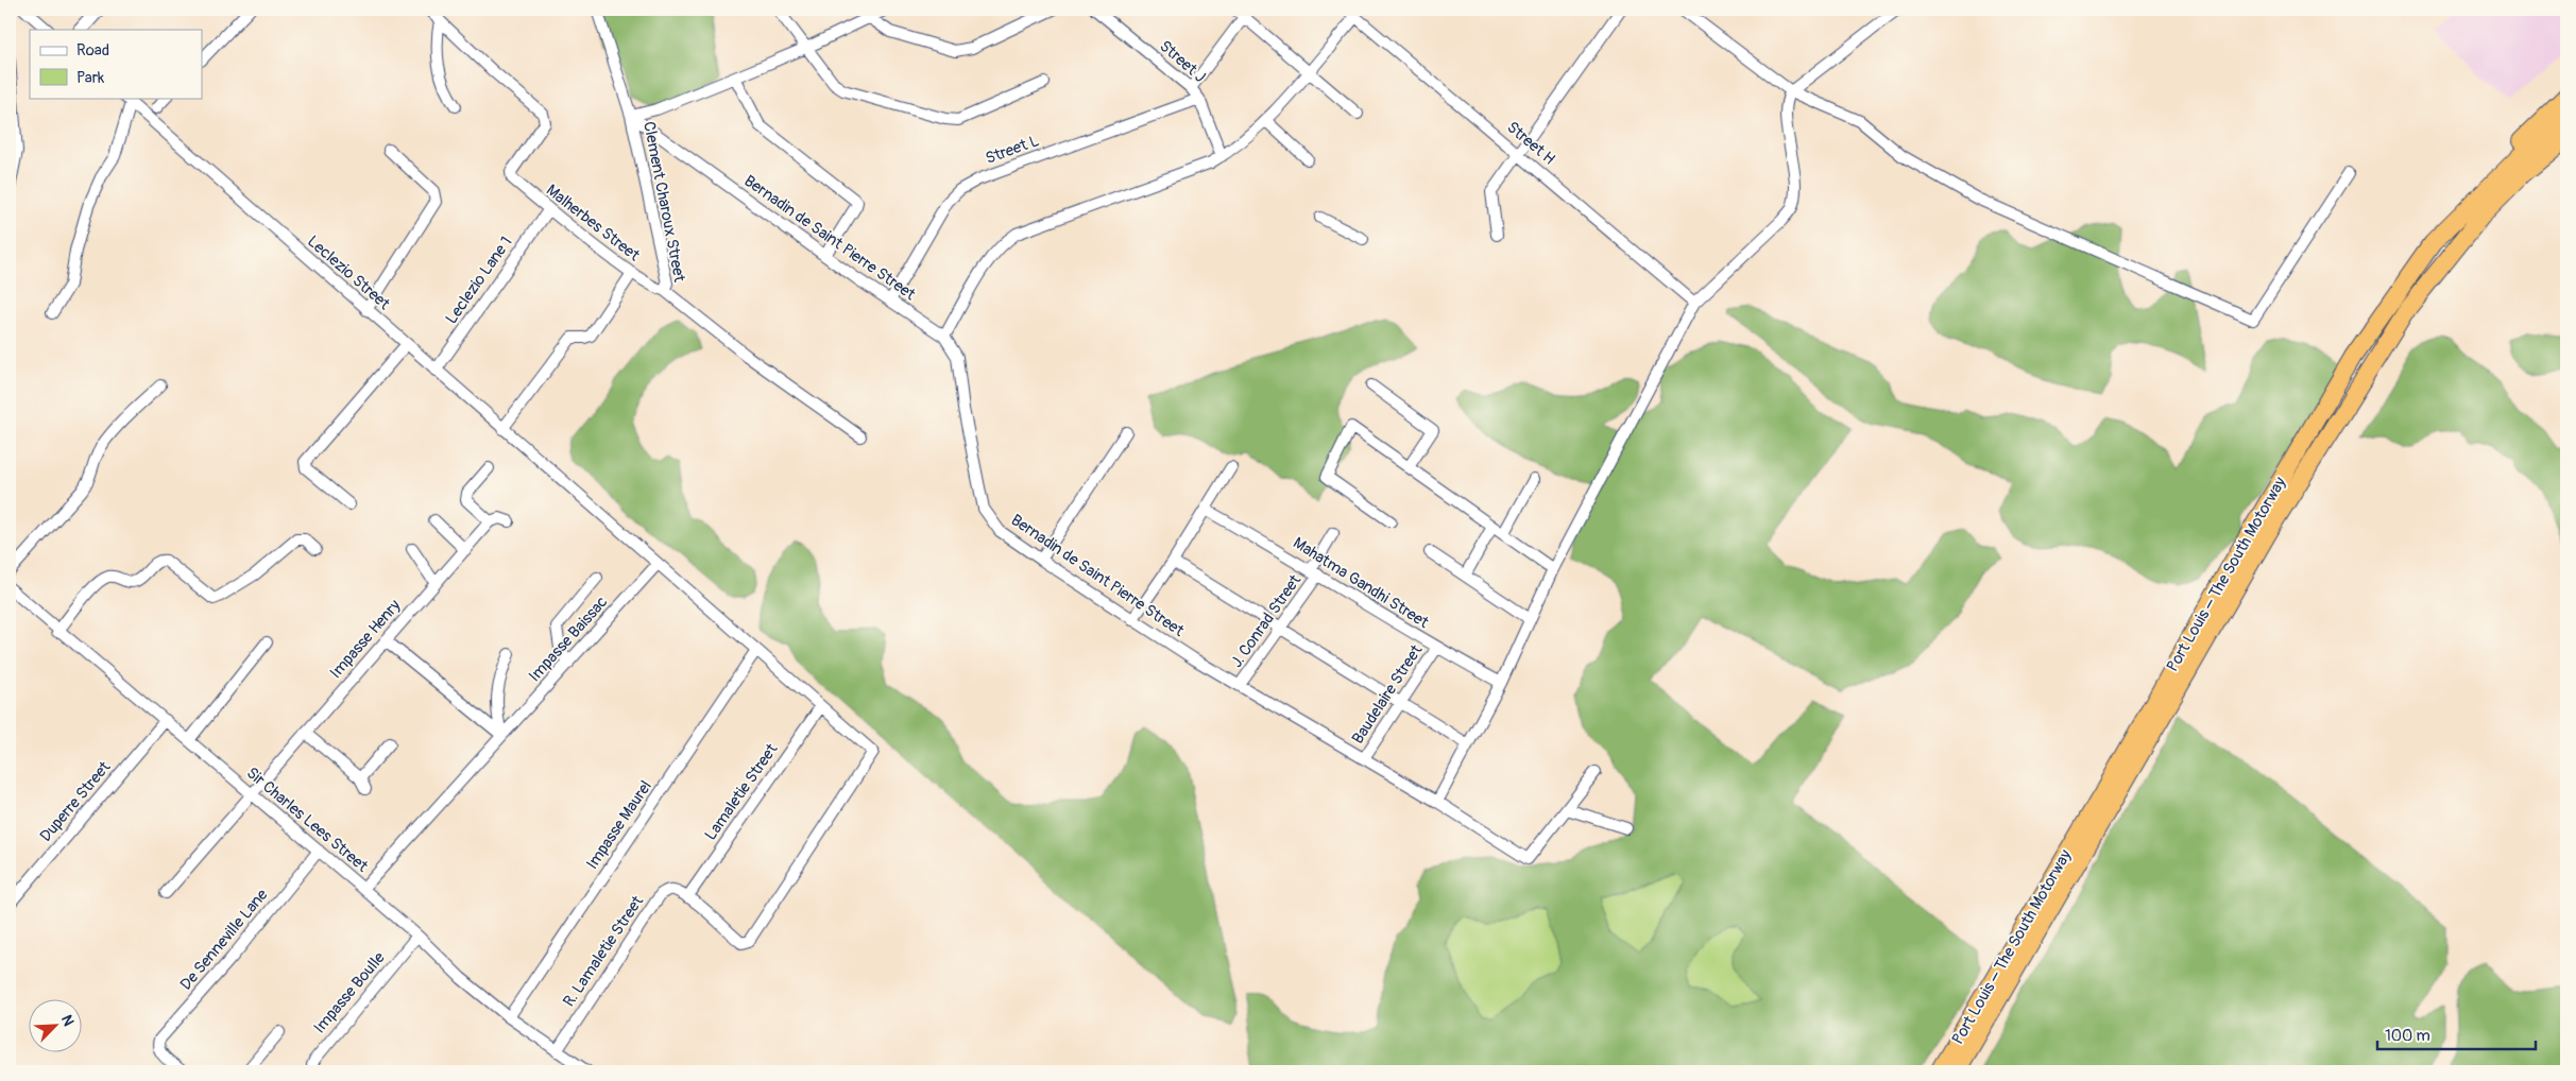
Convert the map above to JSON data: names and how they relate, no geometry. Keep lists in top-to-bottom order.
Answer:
{
  "streets": {
    "highway": ["Port Louis – The South Motorway"],
    "street": [
      "Street J",
      "Street H",
      "Street L",
      "Clement Charoux Street",
      "Malherbes Street",
      "Bernadin de Saint Pierre Street",
      "Leclezio Street",
      "Leclezio Lane 1",
      "Mahatma Gandhi Street",
      "J. Conrad Street",
      "Impasse Henry",
      "Impasse Baissac",
      "Baudelaire Street",
      "Lamaletie Street",
      "Duperre Street",
      "Sir Charles Lees Street",
      "Impasse Maurel",
      "De Senneville Lane",
      "R. Lamaletie Street",
      "Impasse Boulle"
    ]
  },
  "crossings": [
    ["Street J", "Street L"],
    ["Street L", "Bernadin de Saint Pierre Street"],
    ["Clement Charoux Street", "Malherbes Street"],
    ["Clement Charoux Street", "Bernadin de Saint Pierre Street"],
    ["Malherbes Street", "Leclezio Lane 1"],
    ["Bernadin de Saint Pierre Street", "J. Conrad Street"],
    ["Bernadin de Saint Pierre Street", "Baudelaire Street"],
    ["Leclezio Street", "Leclezio Lane 1"],
    ["Leclezio Street", "Impasse Baissac"],
    ["Leclezio Street", "Lamaletie Street"],
    ["Leclezio Street", "Impasse Maurel"],
    ["Leclezio Street", "R. Lamaletie Street"],
    ["Mahatma Gandhi Street", "J. Conrad Street"],
    ["Mahatma Gandhi Street", "Baudelaire Street"],
    ["Impasse Henry", "Sir Charles Lees Street"],
    ["Impasse Baissac", "Sir Charles Lees Street"],
    ["Lamaletie Street", "R. Lamaletie Street"],
    ["Duperre Street", "Sir Charles Lees Street"],
    ["Sir Charles Lees Street", "Impasse Maurel"],
    ["Sir Charles Lees Street", "De Senneville Lane"],
    ["Sir Charles Lees Street", "R. Lamaletie Street"],
    ["Sir Charles Lees Street", "Impasse Boulle"]
  ],
  "legend": ["Road", "Park"],
  "scale_bar": "100 m",
  "north": "top right"
}
